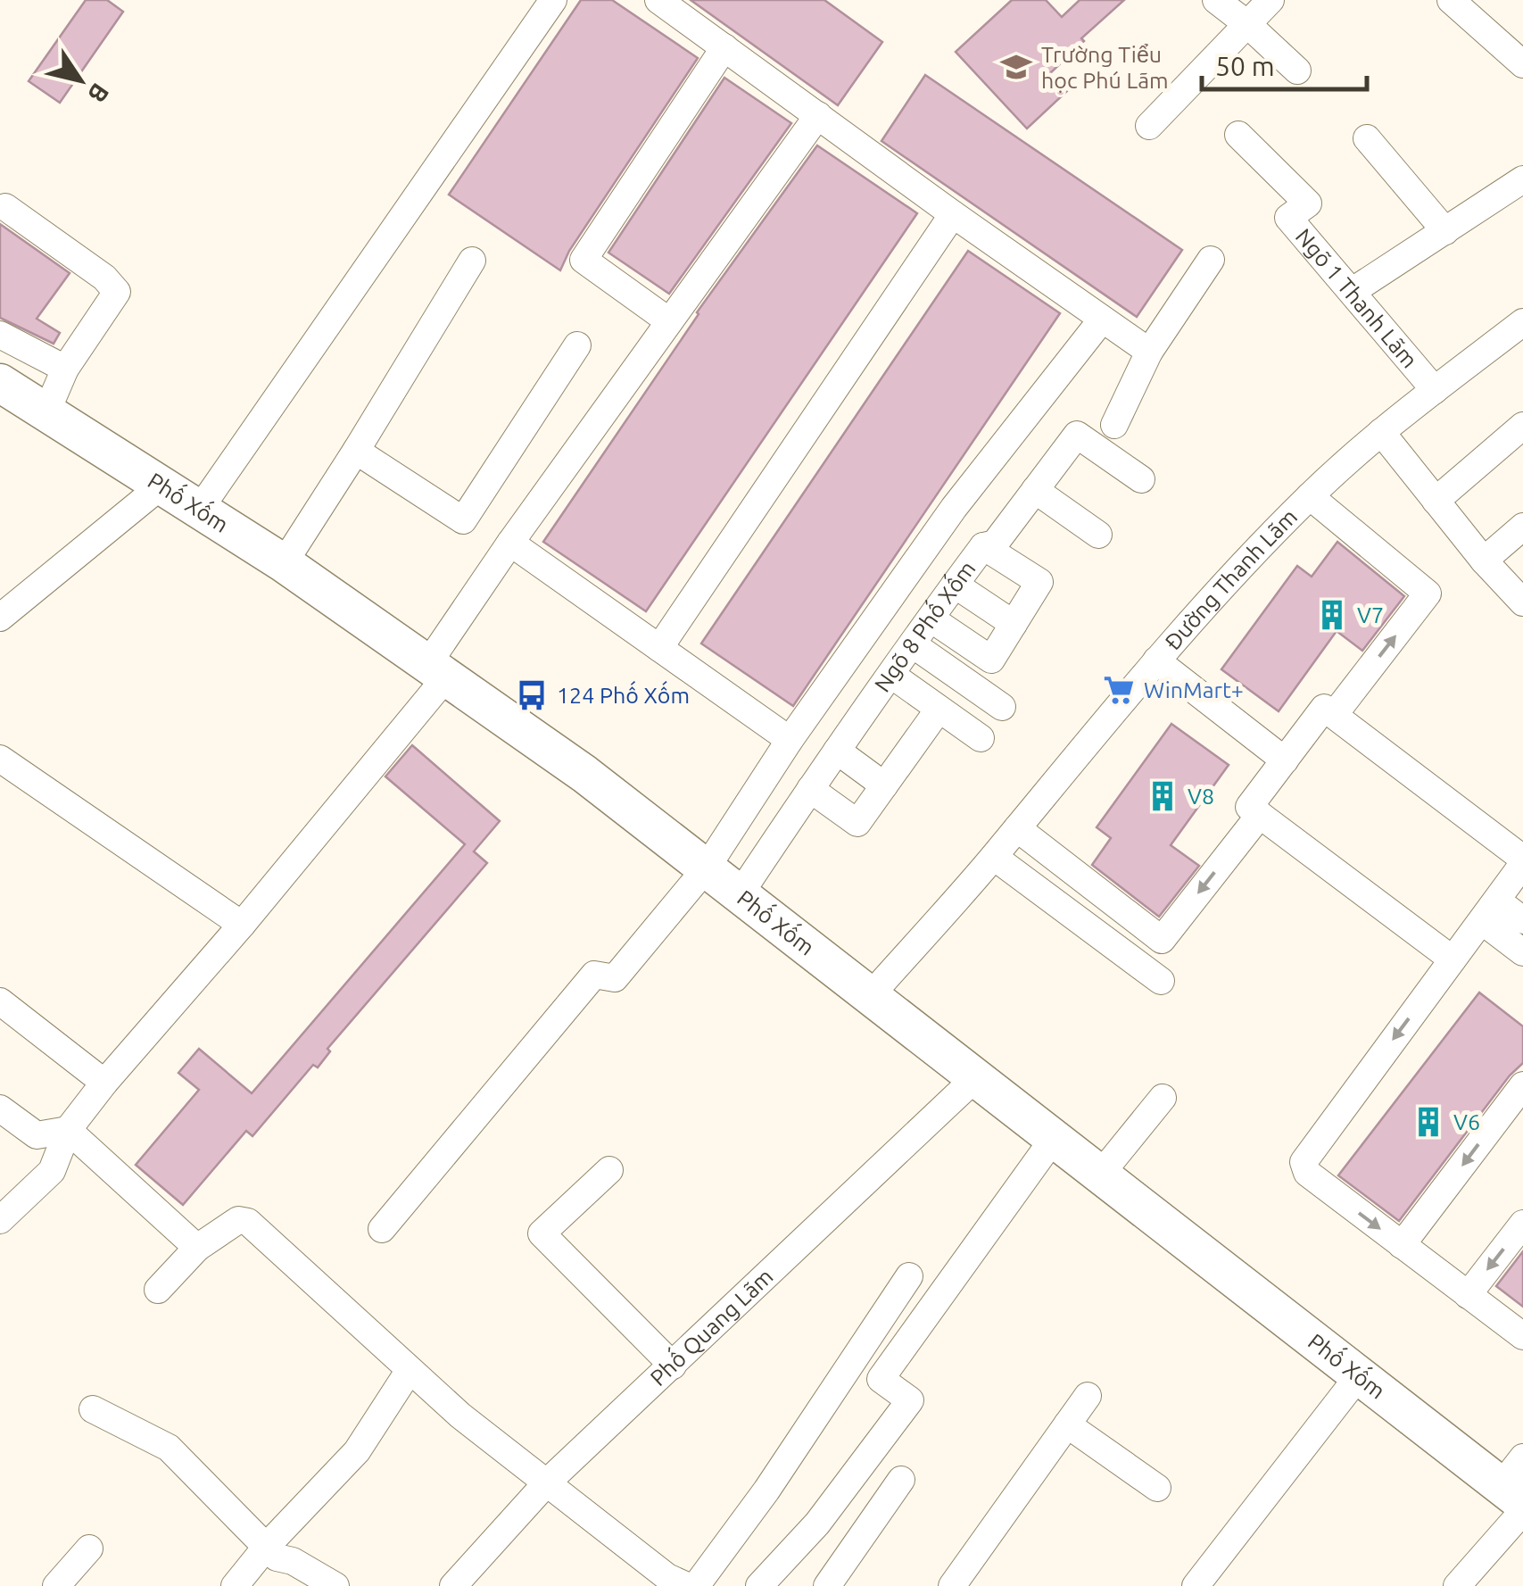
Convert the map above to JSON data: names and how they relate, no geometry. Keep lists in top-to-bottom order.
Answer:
{
  "streets": {
    "highway": ["Phố Xốm"],
    "street": [
      "Ngõ 1 Thanh Lãm",
      "Đường Thanh Lãm",
      "Ngõ 8 Phố Xốm",
      "Phố Quang Lãm"
    ]
  },
  "crossings": [
    ["Ngõ 1 Thanh Lãm", "Đường Thanh Lãm"],
    ["Phố Xốm", "Đường Thanh Lãm"],
    ["Phố Xốm", "Ngõ 8 Phố Xốm"],
    ["Phố Xốm", "Phố Quang Lãm"]
  ],
  "places": {
    "school or university": ["Trường Tiểu học Phú Lãm"],
    "building": ["V7", "V8", "V6"],
    "supermarket": ["WinMart+"],
    "bus stop": ["124 Phố Xốm"]
  },
  "scale_bar": "50 m",
  "north": "bottom right"
}
